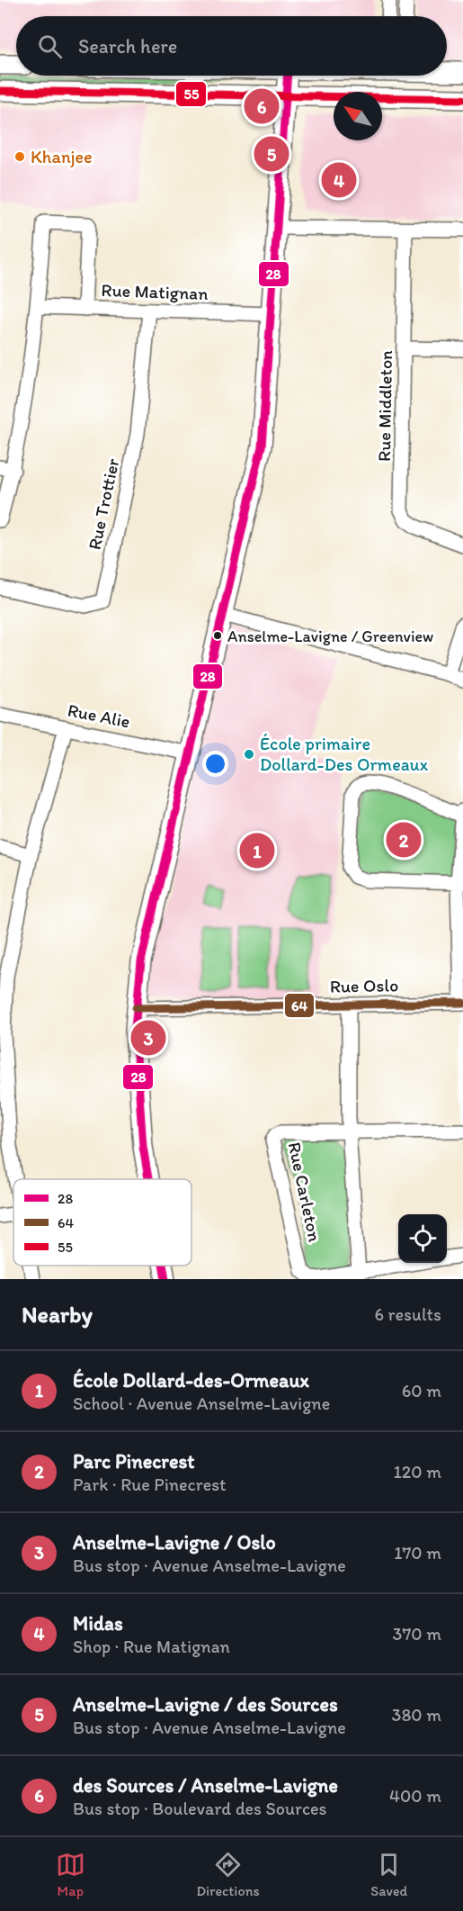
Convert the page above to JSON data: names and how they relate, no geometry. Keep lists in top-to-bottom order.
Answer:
{
  "streets": {
    "street": [
      "Rue Matignan",
      "Rue Middleton",
      "Rue Trottier",
      "Rue Alie",
      "Rue Oslo",
      "Rue Carleton"
    ]
  },
  "crossings": [
    ["Rue Matignan", "Rue Trottier"]
  ],
  "places": ["Khanjee", "Anselme-Lavigne / Greenview", "École primaire Dollard-Des Ormeaux"],
  "lines": ["transit line 28", "transit line 55", "transit line 64"],
  "legend": ["28", "64", "55"],
  "north": "top left",
  "page": {
    "search": "Search here",
    "pins": [
      "6",
      "5",
      "4",
      "2",
      "1",
      "3"
    ],
    "heading": ["Nearby", "6 results"],
    "list": [
      {
        "mark": "1",
        "name": "École Dollard-des-Ormeaux",
        "note": "School · Avenue Anselme-Lavigne",
        "value": "60 m"
      },
      {
        "mark": "2",
        "name": "Parc Pinecrest",
        "note": "Park · Rue Pinecrest",
        "value": "120 m"
      },
      {
        "mark": "3",
        "name": "Anselme-Lavigne / Oslo",
        "note": "Bus stop · Avenue Anselme-Lavigne",
        "value": "170 m"
      },
      {
        "mark": "4",
        "name": "Midas",
        "note": "Shop · Rue Matignan",
        "value": "370 m"
      },
      {
        "mark": "5",
        "name": "Anselme-Lavigne / des Sources",
        "note": "Bus stop · Avenue Anselme-Lavigne",
        "value": "380 m"
      },
      {
        "mark": "6",
        "name": "des Sources / Anselme-Lavigne",
        "note": "Bus stop · Boulevard des Sources",
        "value": "400 m"
      }
    ],
    "nav": ["Map", "Directions", "Saved"]
  }
}
